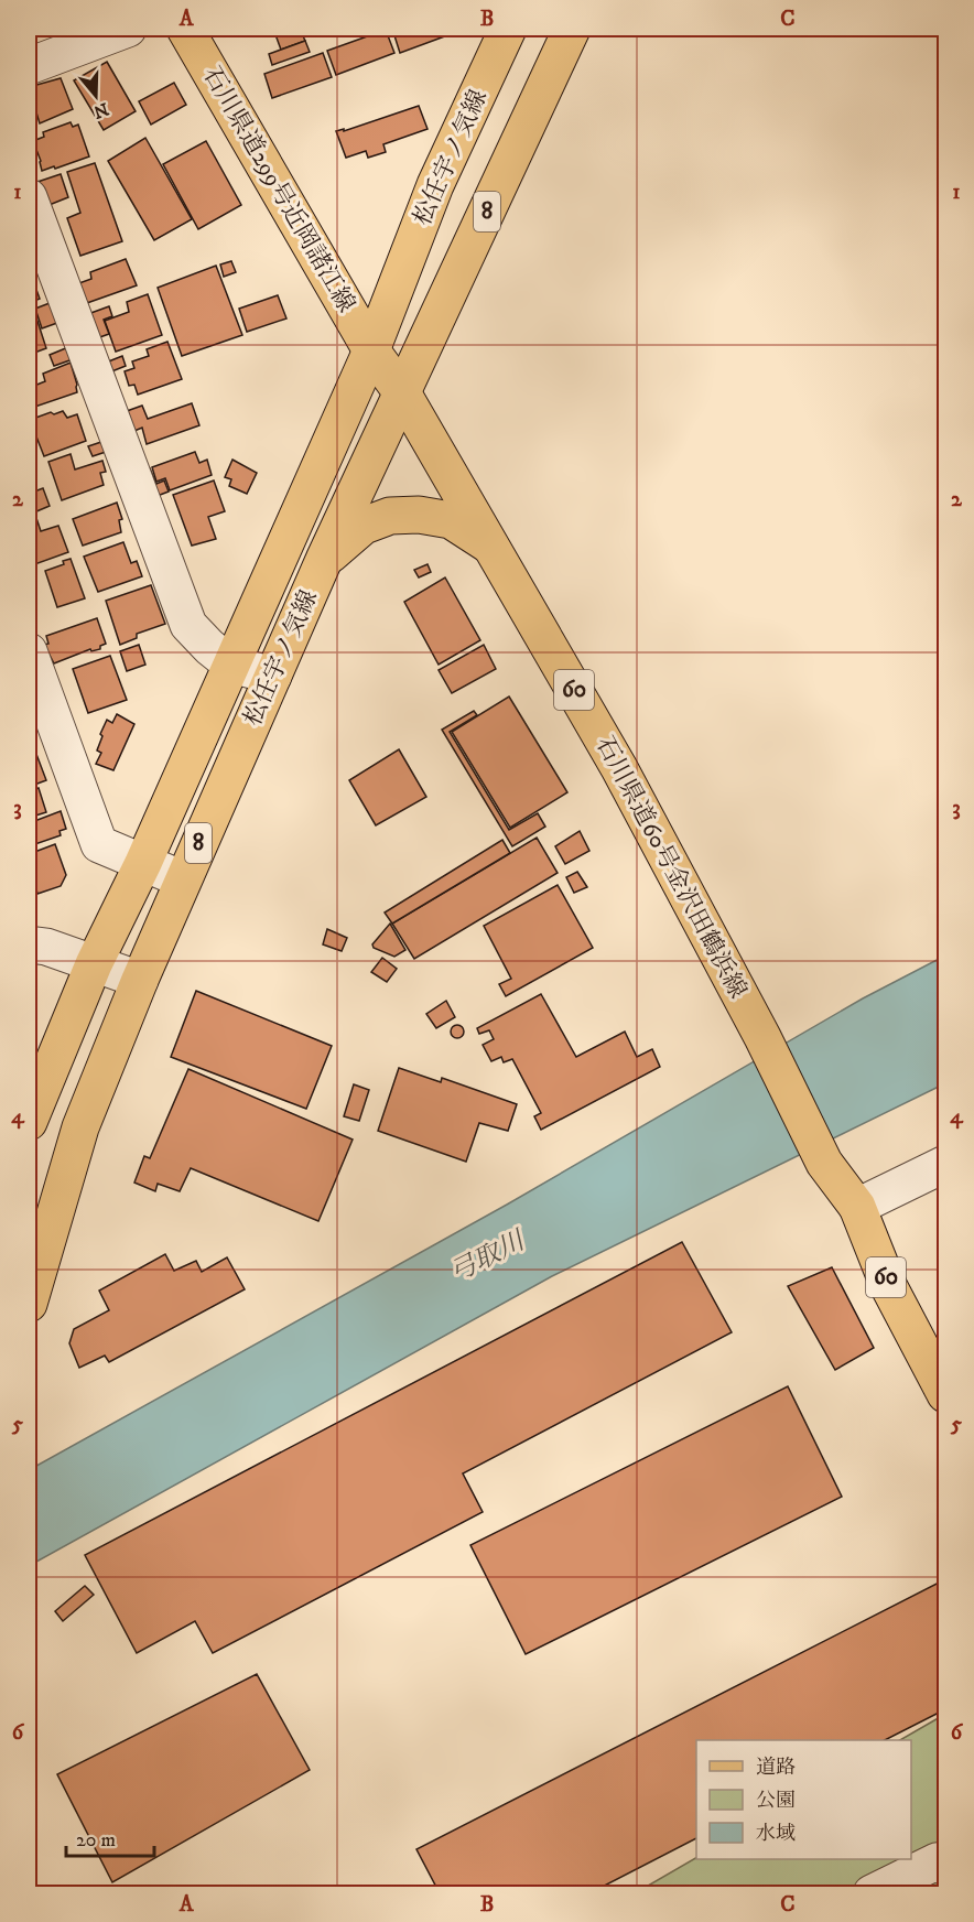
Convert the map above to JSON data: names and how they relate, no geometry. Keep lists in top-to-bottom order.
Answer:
{
  "streets": {
    "main road": [
      "松任宇ノ気線",
      "石川県道299号近岡諸江線",
      "8",
      "60",
      "石川県道60号金沢田鶴浜線"
    ]
  },
  "crossings": [
    ["松任宇ノ気線", "石川県道299号近岡諸江線"],
    ["松任宇ノ気線", "石川県道60号金沢田鶴浜線"],
    ["石川県道299号近岡諸江線", "石川県道60号金沢田鶴浜線"]
  ],
  "water": ["弓取川"],
  "legend": ["道路", "公園", "水域"],
  "scale_bar": "20 m",
  "north": "bottom",
  "grid": {
    "columns": ["A", "B", "C"],
    "rows": [
      "1",
      "2",
      "3",
      "4",
      "5",
      "6"
    ]
  }
}
